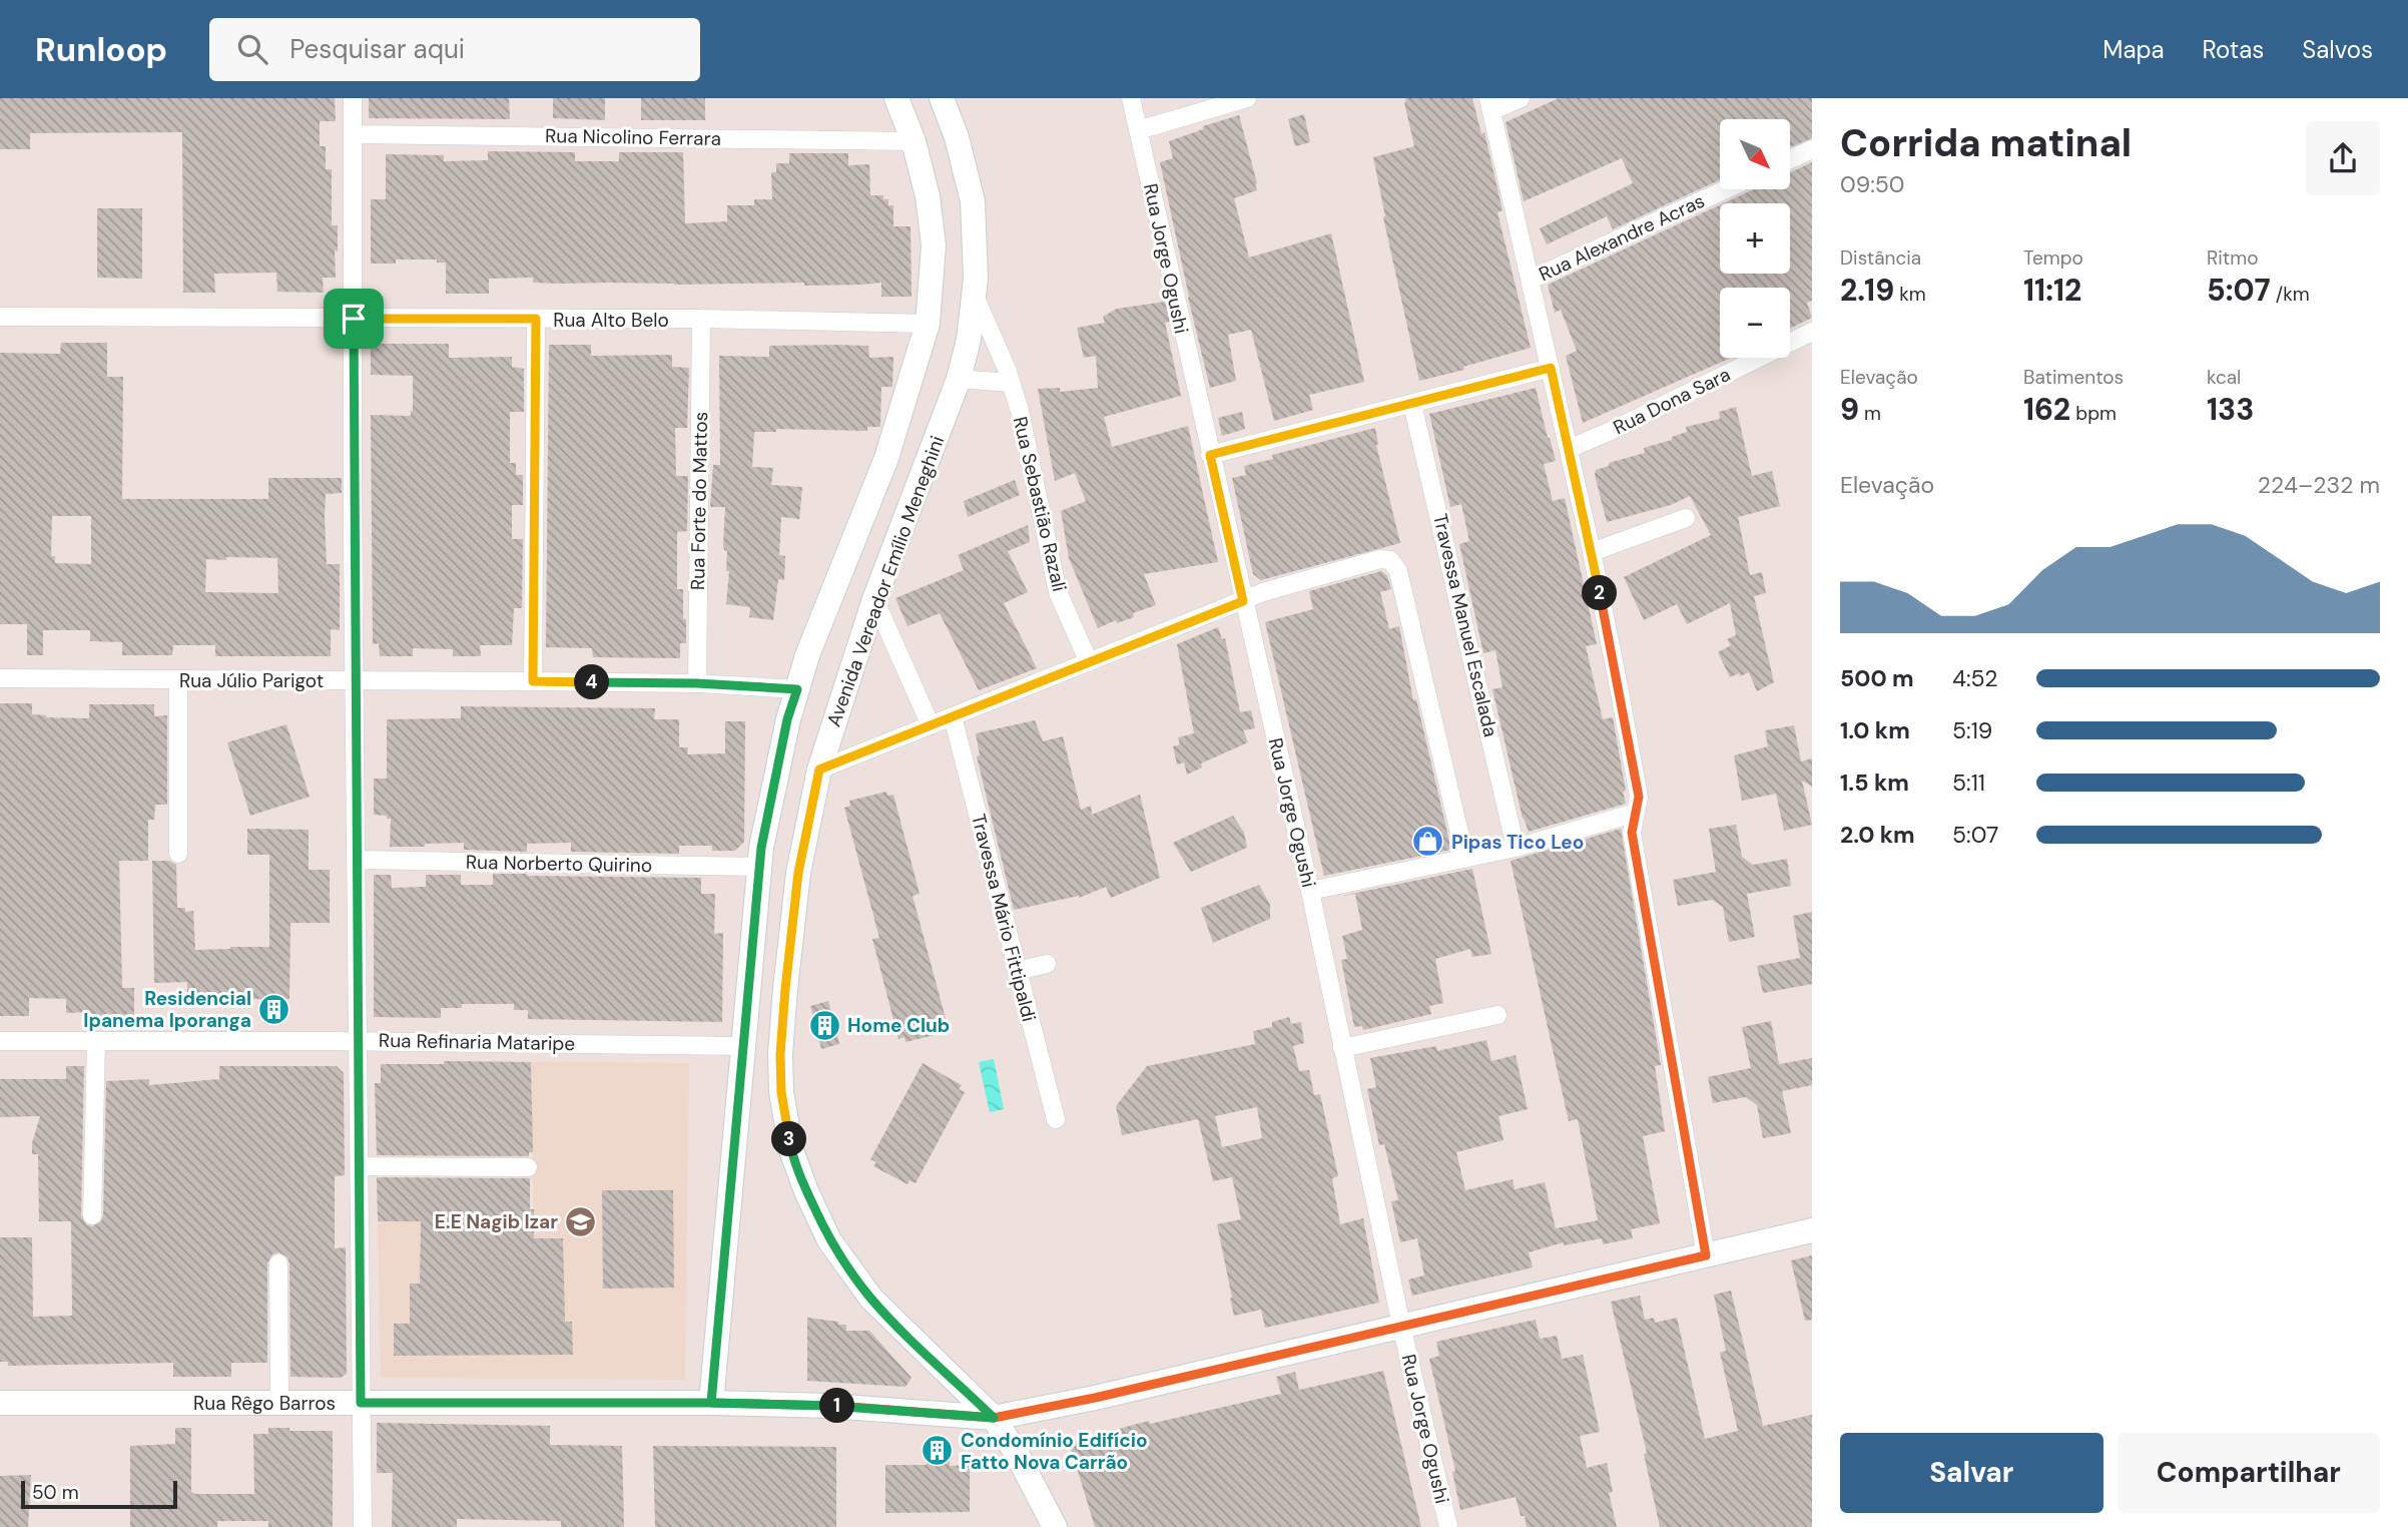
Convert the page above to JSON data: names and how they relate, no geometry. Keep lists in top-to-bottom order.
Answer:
{
  "streets": {
    "main road": ["Avenida Vereador Emílio Meneghini", "Rua Rêgo Barros"],
    "street": [
      "Rua Nicolino Ferrara",
      "Rua Alexandre Acras",
      "Rua Jorge Ogushi",
      "Rua Alto Belo",
      "Rua Dona Sara",
      "Rua Forte do Mattos",
      "Rua Sebastião Razali",
      "Travessa Manuel Escalada",
      "Rua Júlio Parigot",
      "Rua Norberto Quirino",
      "Travessa Mário Fittipaldi",
      "Rua Refinaria Mataripe"
    ]
  },
  "crossings": [
    ["Rua Jorge Ogushi", "Rua Rêgo Barros"],
    ["Rua Alto Belo", "Rua Forte do Mattos"],
    ["Rua Forte do Mattos", "Rua Júlio Parigot"],
    ["Rua Sebastião Razali", "Avenida Vereador Emílio Meneghini"],
    ["Avenida Vereador Emílio Meneghini", "Rua Rêgo Barros"]
  ],
  "places": {
    "shop": ["Pipas Tico Leo"],
    "building": ["Residencial Ipanema Iporanga", "Home Club", "Condomínio Edifício Fatto Nova Carrão"],
    "school or university": ["E.E Nagib Izar"]
  },
  "scale_bar": "50 m",
  "north": "bottom right",
  "page": {
    "header": "Runloop",
    "search": "Pesquisar aqui",
    "nav": ["Mapa", "Rotas", "Salvos"],
    "heading": ["Corrida matinal", "09:50"],
    "map_buttons": ["+", "−"],
    "stats": [
      ["Distância", "2.19 km"],
      ["Tempo", "11:12"],
      ["Ritmo", "5:07 /km"],
      ["Elevação", "9 m"],
      ["Batimentos", "162 bpm"],
      ["kcal", "133"]
    ],
    "chart": ["Elevação", "224–232 m"],
    "pins": [
      "2",
      "4",
      "3",
      "1"
    ],
    "list": [
      {
        "name": "500 m",
        "note": "4:52"
      },
      {
        "name": "1.0 km",
        "note": "5:19"
      },
      {
        "name": "1.5 km",
        "note": "5:11"
      },
      {
        "name": "2.0 km",
        "note": "5:07"
      }
    ],
    "buttons": ["Salvar", "Compartilhar"],
    "scale": "50 m"
  }
}
